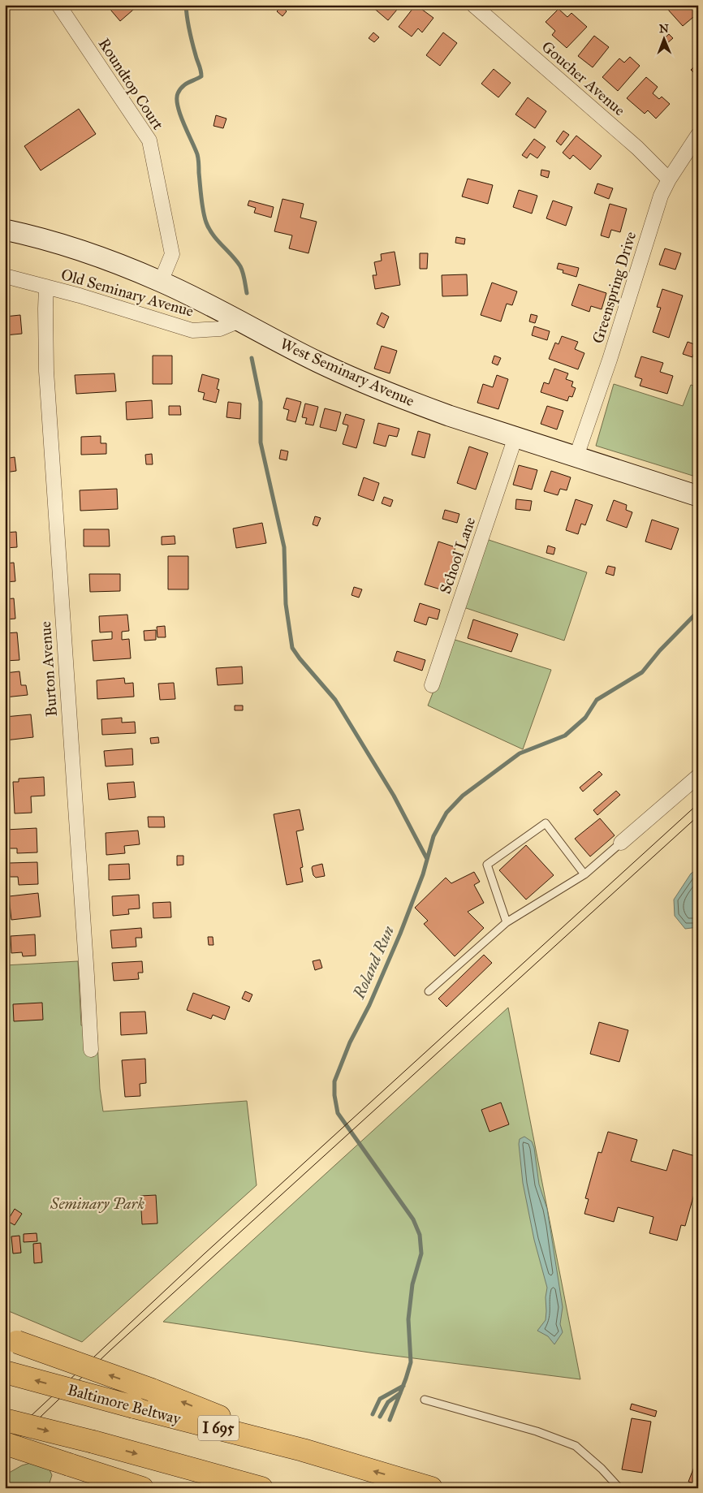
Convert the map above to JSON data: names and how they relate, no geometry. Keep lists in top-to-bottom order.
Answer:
{
  "streets": {
    "highway": ["Baltimore Beltway", "I 695"],
    "main road": ["West Seminary Avenue"],
    "street": [
      "Goucher Avenue",
      "Roundtop Court",
      "Greenspring Drive",
      "Old Seminary Avenue",
      "School Lane",
      "Burton Avenue"
    ]
  },
  "crossings": [
    ["Goucher Avenue", "Greenspring Drive"],
    ["Roundtop Court", "West Seminary Avenue"],
    ["Greenspring Drive", "West Seminary Avenue"],
    ["Old Seminary Avenue", "West Seminary Avenue"],
    ["Old Seminary Avenue", "Burton Avenue"],
    ["West Seminary Avenue", "School Lane"]
  ],
  "water": ["Roland Run"],
  "parks": ["Seminary Park"],
  "north": "top"
}
